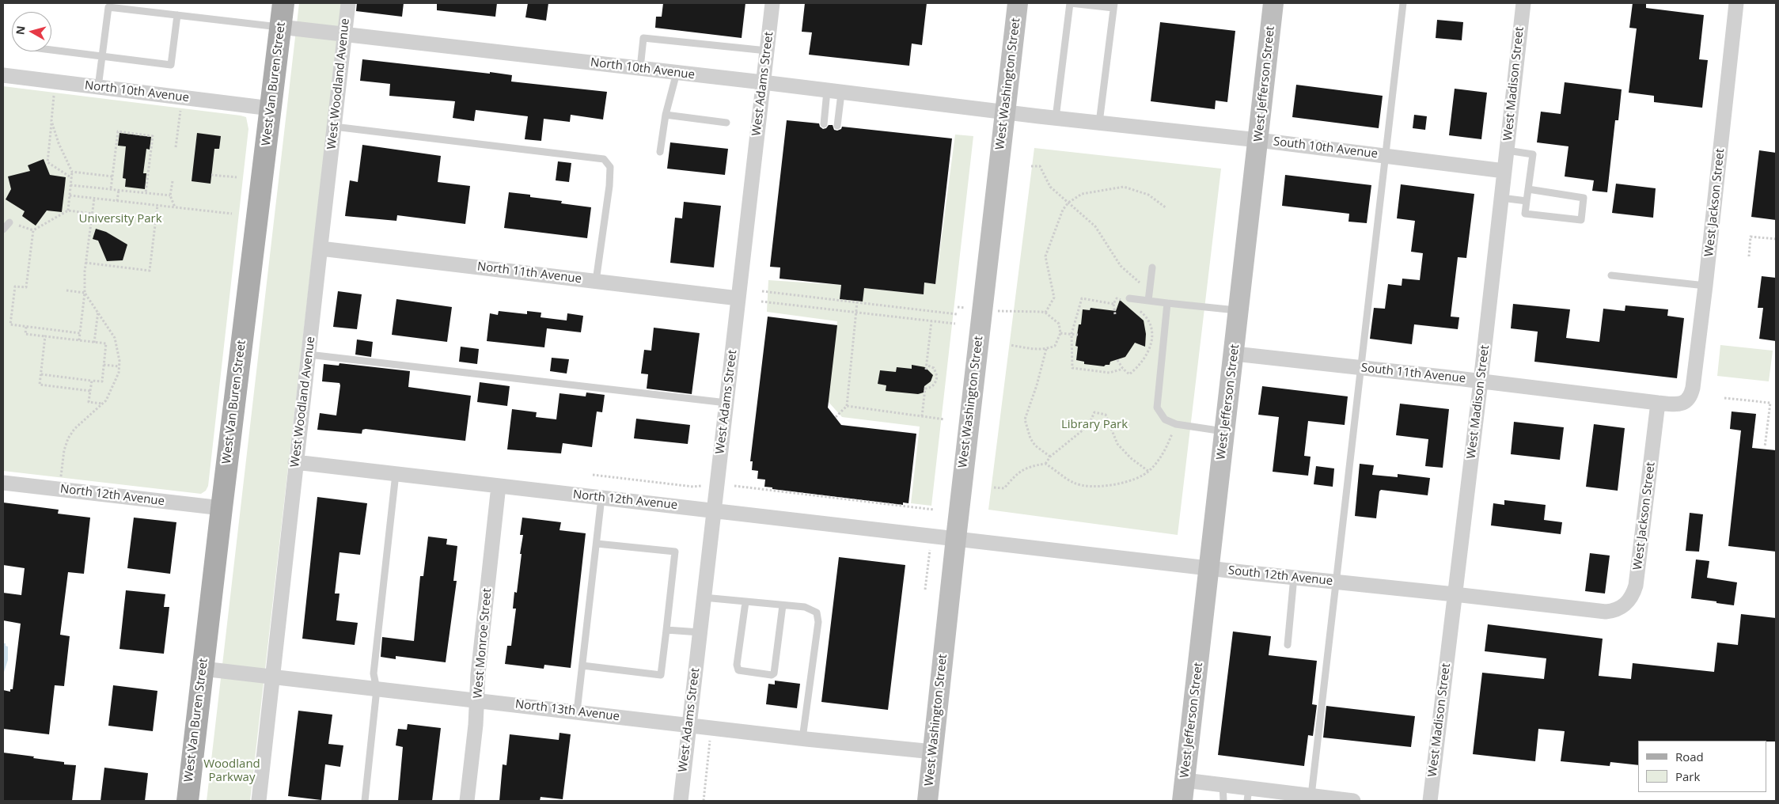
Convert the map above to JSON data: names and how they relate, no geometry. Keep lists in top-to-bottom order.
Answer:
{
  "streets": {
    "main road": ["West Van Buren Street", "West Washington Street", "West Jefferson Street"],
    "street": [
      "North 10th Avenue",
      "West Woodland Avenue",
      "West Adams Street",
      "West Madison Street",
      "South 10th Avenue",
      "West Jackson Street",
      "North 11th Avenue",
      "South 11th Avenue",
      "North 12th Avenue",
      "South 12th Avenue",
      "West Monroe Street",
      "North 13th Avenue"
    ]
  },
  "crossings": [
    ["North 10th Avenue", "West Van Buren Street"],
    ["North 10th Avenue", "West Woodland Avenue"],
    ["North 10th Avenue", "West Adams Street"],
    ["North 10th Avenue", "West Washington Street"],
    ["North 10th Avenue", "South 10th Avenue"],
    ["West Van Buren Street", "North 12th Avenue"],
    ["West Van Buren Street", "North 13th Avenue"],
    ["West Woodland Avenue", "North 11th Avenue"],
    ["West Woodland Avenue", "North 12th Avenue"],
    ["West Woodland Avenue", "North 13th Avenue"],
    ["West Adams Street", "North 11th Avenue"],
    ["West Adams Street", "North 12th Avenue"],
    ["West Adams Street", "North 13th Avenue"],
    ["West Washington Street", "South 10th Avenue"],
    ["West Washington Street", "North 12th Avenue"],
    ["West Washington Street", "South 12th Avenue"],
    ["West Washington Street", "North 13th Avenue"],
    ["West Jefferson Street", "South 10th Avenue"],
    ["West Jefferson Street", "South 11th Avenue"],
    ["West Jefferson Street", "South 12th Avenue"],
    ["West Madison Street", "South 10th Avenue"],
    ["West Madison Street", "South 11th Avenue"],
    ["West Madison Street", "South 12th Avenue"],
    ["West Jackson Street", "South 11th Avenue"],
    ["West Jackson Street", "South 12th Avenue"],
    ["North 12th Avenue", "South 12th Avenue"],
    ["North 12th Avenue", "West Monroe Street"],
    ["West Monroe Street", "North 13th Avenue"]
  ],
  "parks": ["University Park", "Library Park", "Woodland Parkway"],
  "legend": ["Road", "Park"],
  "north": "left"
}
